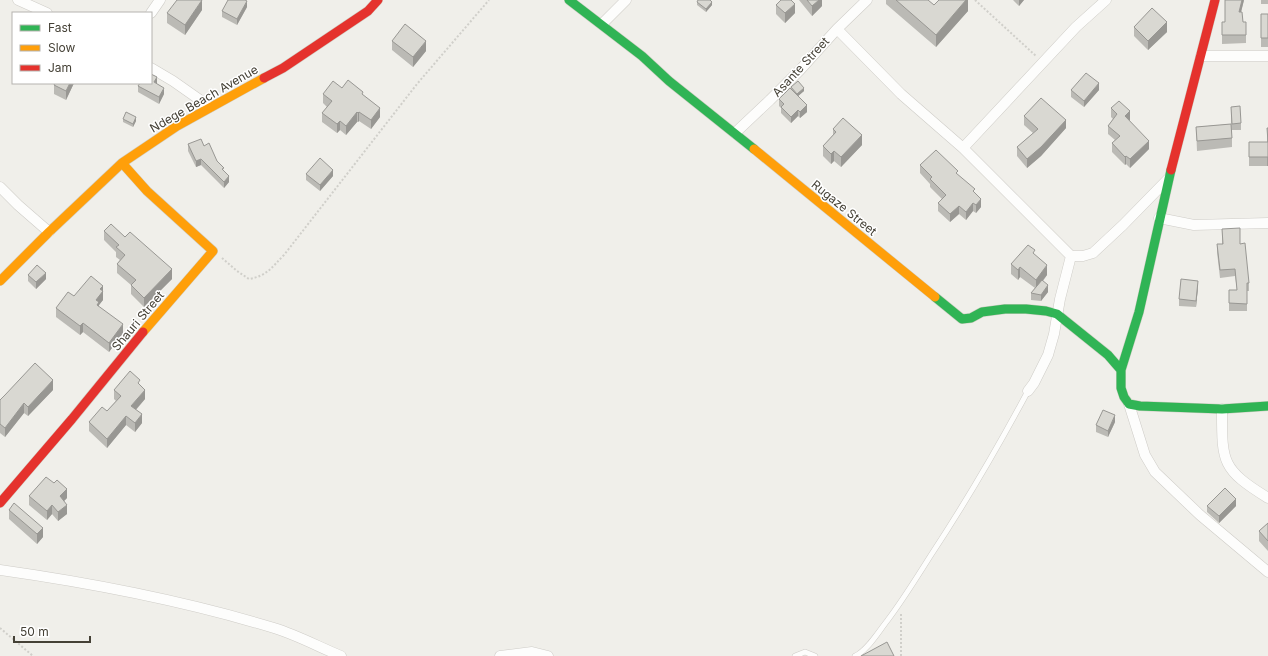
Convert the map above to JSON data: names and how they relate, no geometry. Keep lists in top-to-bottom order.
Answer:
{
  "streets": {
    "street": [
      "Asante Street",
      "Ndege Beach Avenue",
      "Rugaze Street",
      "Shauri Street"
    ]
  },
  "crossings": [
    ["Asante Street", "Rugaze Street"]
  ],
  "legend": ["Fast", "Slow", "Jam"],
  "scale_bar": "50 m"
}
